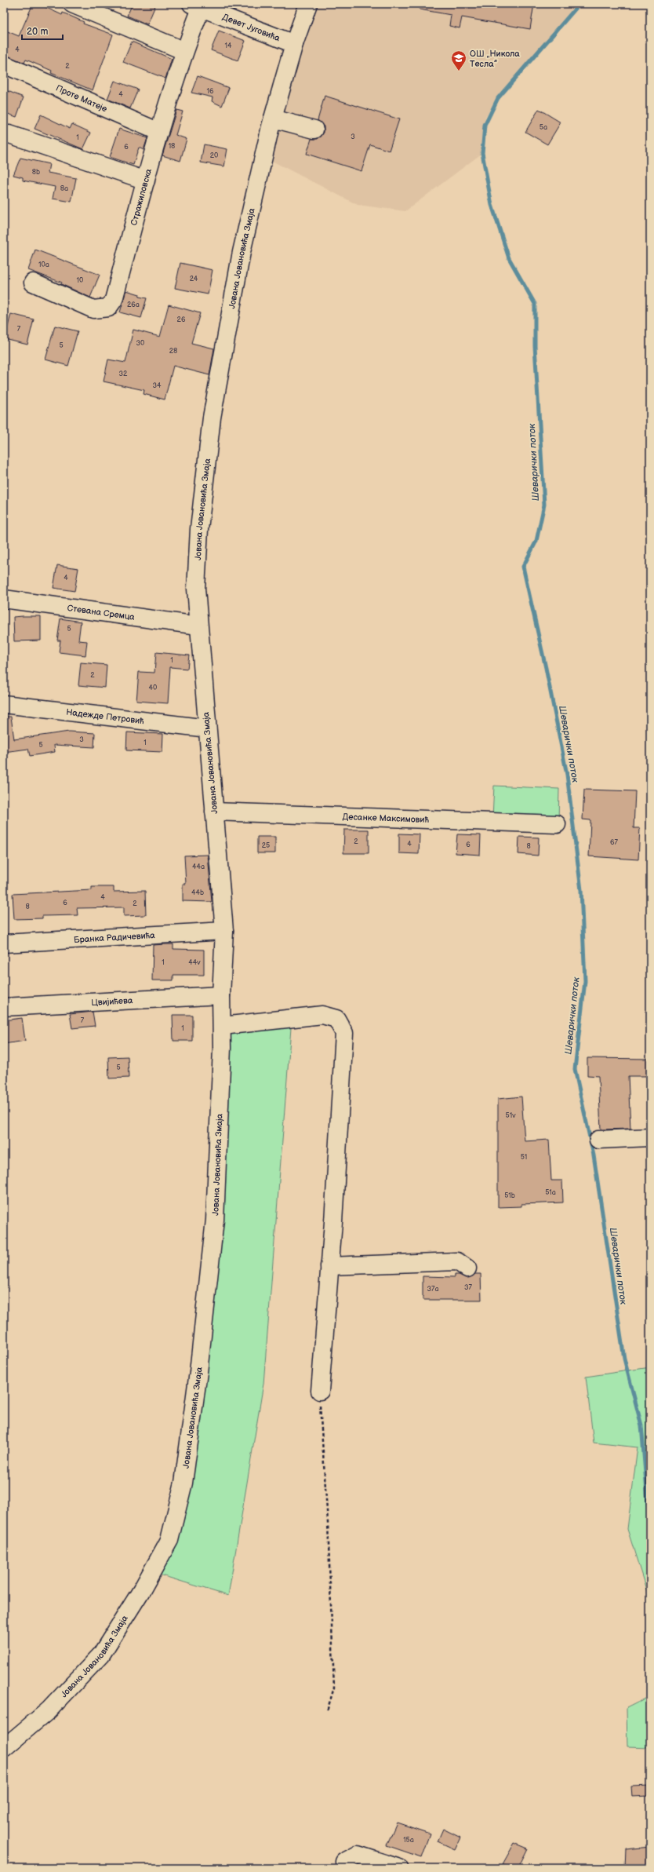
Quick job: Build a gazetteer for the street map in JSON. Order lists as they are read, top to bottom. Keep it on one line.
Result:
{"streets":{"street":["Девет Југовића","Проте Матеје","Стражиловска","Јована Јовановића Змаја","Стевана Сремца","Надежде Петровић","Десанке Максимовић","Бранка Радичевића","Цвијићева"]},"crossings":[["Девет Југовића","Стражиловска"],["Девет Југовића","Јована Јовановића Змаја"],["Проте Матеје","Стражиловска"],["Јована Јовановића Змаја","Стевана Сремца"],["Јована Јовановића Змаја","Надежде Петровић"],["Јована Јовановића Змаја","Десанке Максимовић"],["Јована Јовановића Змаја","Бранка Радичевића"],["Јована Јовановића Змаја","Цвијићева"]],"water":["Шеварички поток"],"places":{"school or university":["ОШ „Никола Тесла”"]},"house_numbers":["14","4","2","16","4","5a","3","1","18","6","20","8b","8a","10a","24","10","26a","26","7","30","5","28","32","34","4","5","1","2","40","3","1","5","2","67","4","6","25","8","44a","44b","4","6","2","8","1","44v","7","1","5","51v","51","51a","51b","37","37a","15a"],"scale_bar":"20 m"}
